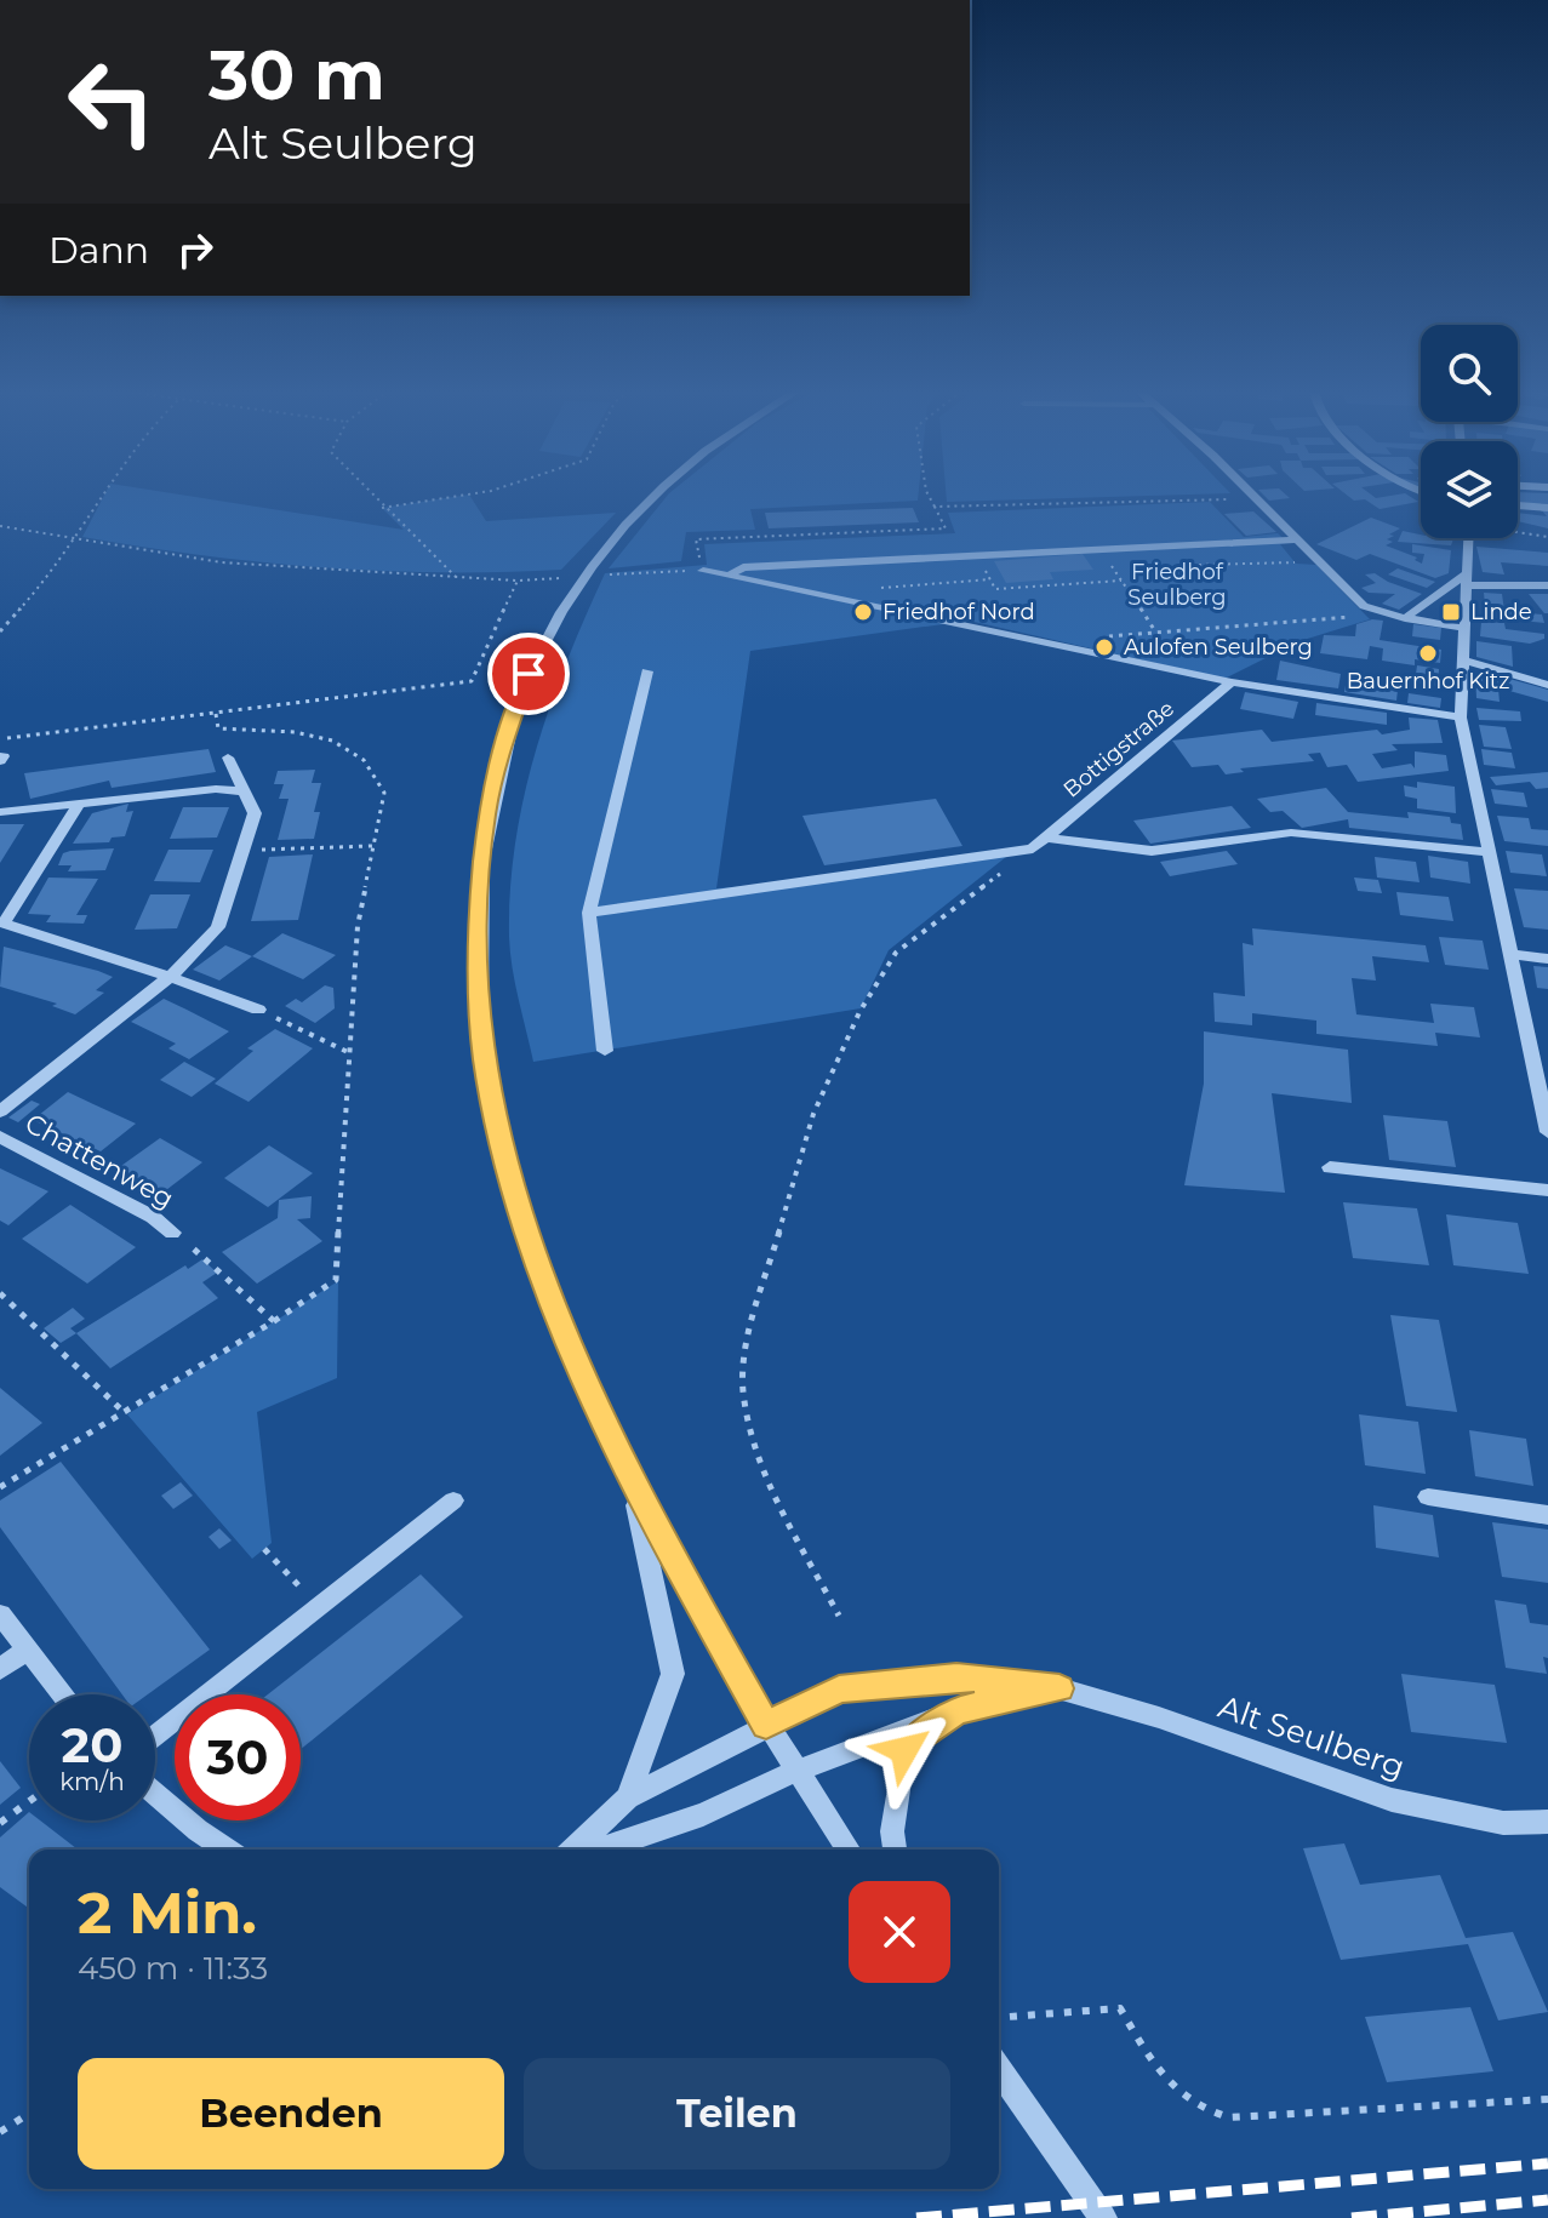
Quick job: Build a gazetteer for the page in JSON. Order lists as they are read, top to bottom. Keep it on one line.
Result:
{"streets":{"street":["Bottigstraße","Chattenweg","Alt Seulberg"]},"parks":["Friedhof Seulberg"],"places":{"other":["Friedhof Nord","Aulofen Seulberg","Bauernhof Kitz"],"transit":["Linde"]},"page":{"turn":["30 m","Alt Seulberg"],"then":"Dann","speed":"20 km/h","limit":"30","heading":["2 Min.","450 m · 11:33"],"buttons":["Beenden","Teilen"]}}
